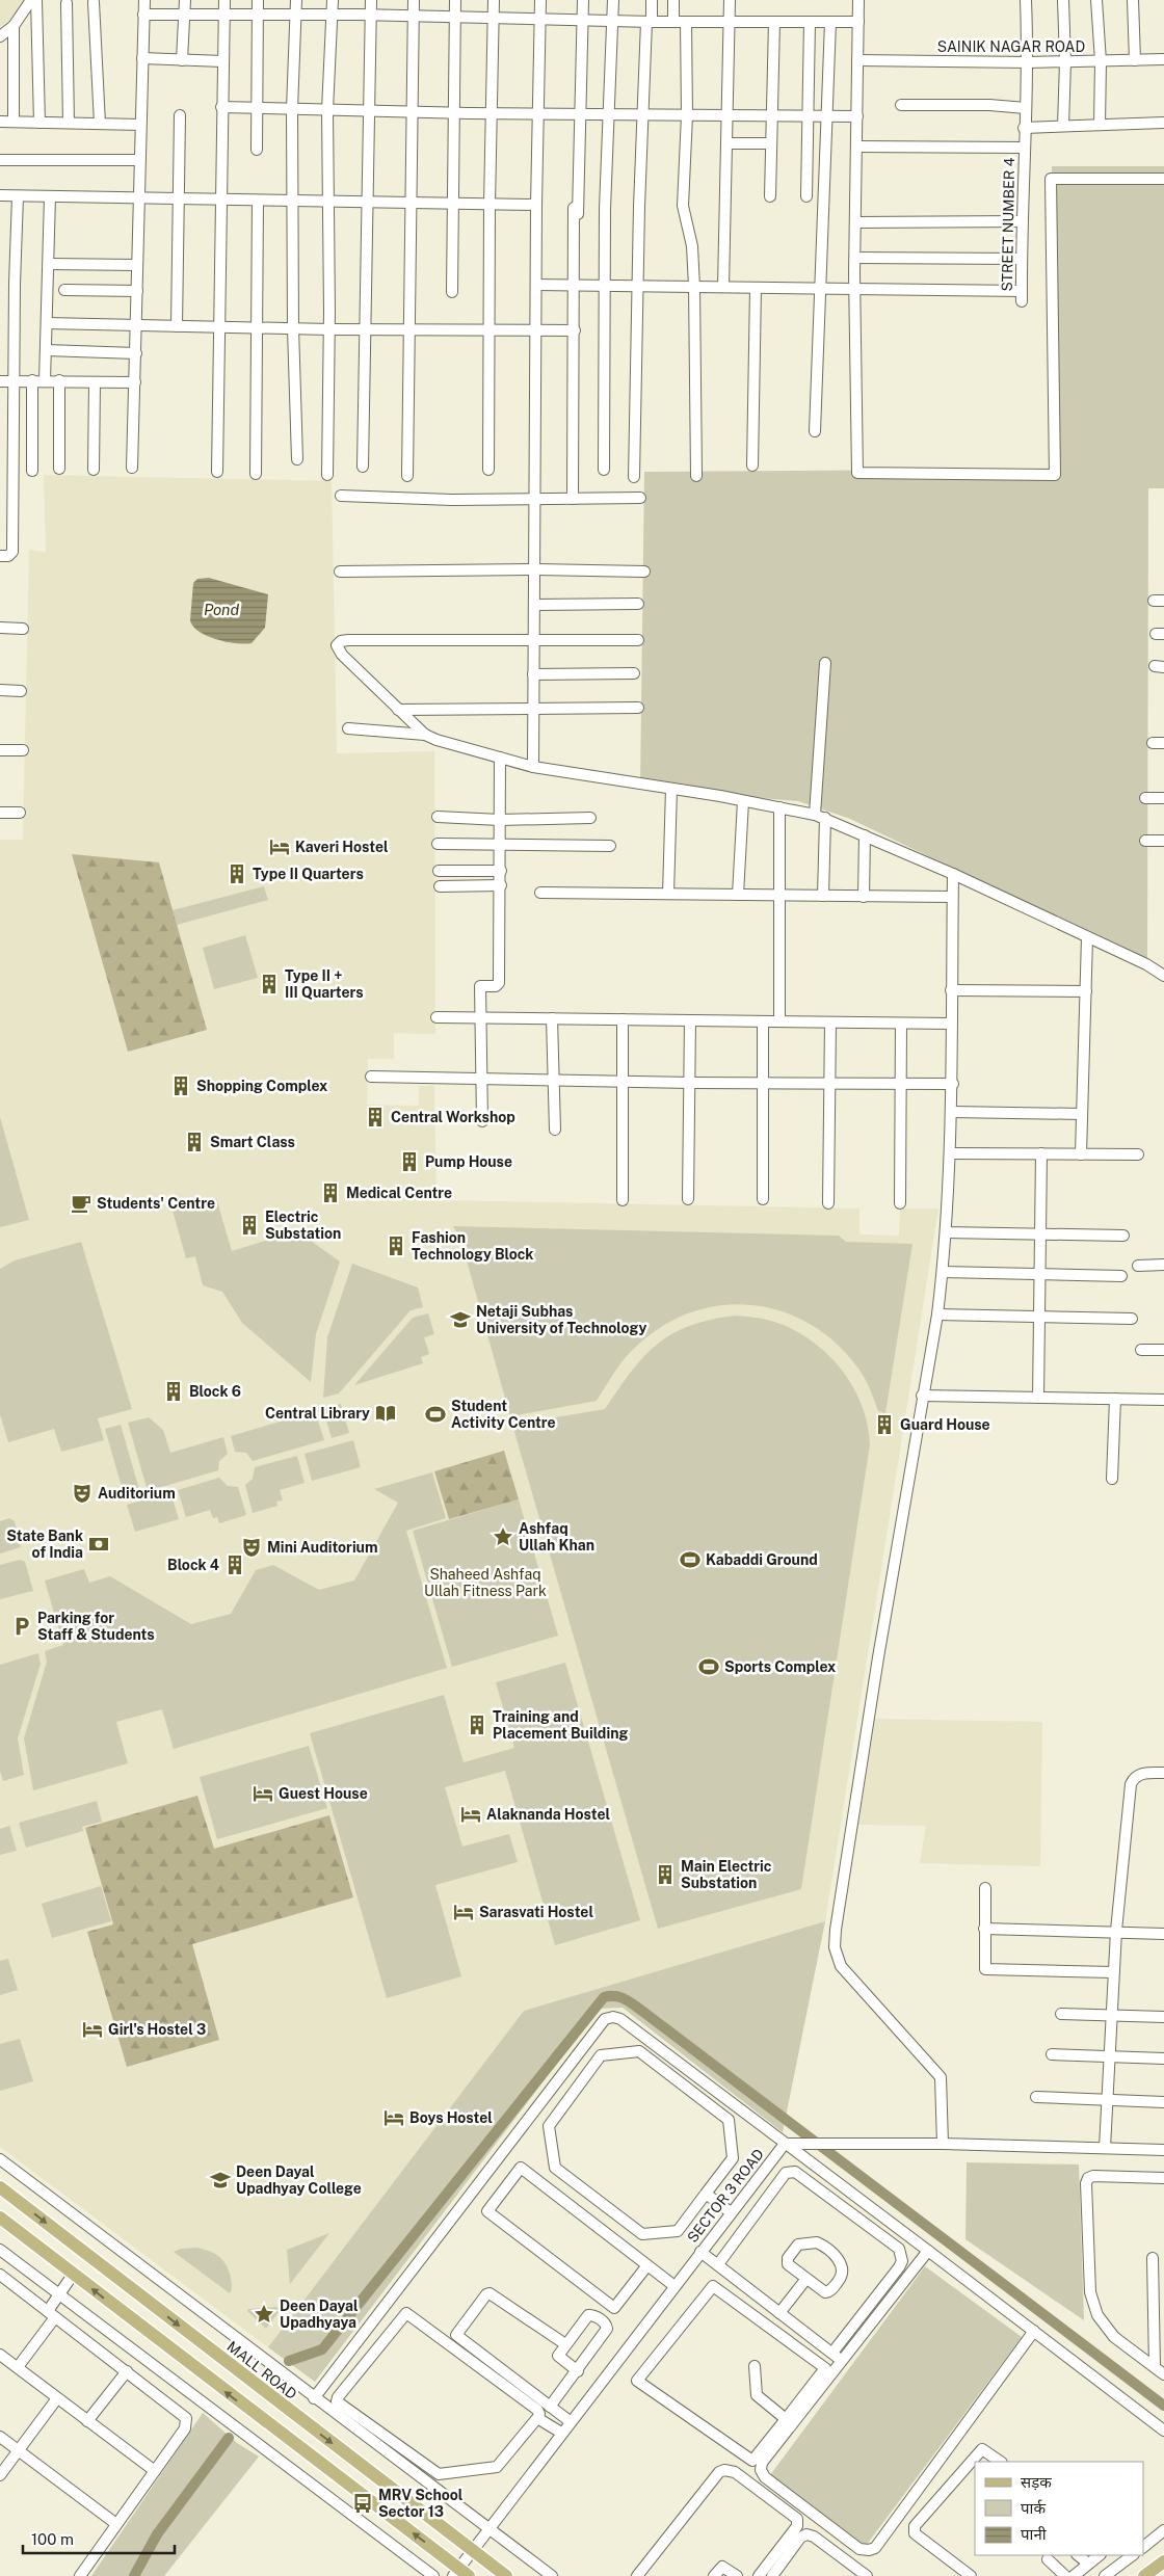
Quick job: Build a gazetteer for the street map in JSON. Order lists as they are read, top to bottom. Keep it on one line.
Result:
{"streets":{"main road":["MALL ROAD"],"street":["SAINIK NAGAR ROAD","STREET NUMBER 4","SECTOR 3 ROAD"]},"crossings":[["SAINIK NAGAR ROAD","STREET NUMBER 4"],["SECTOR 3 ROAD","MALL ROAD"]],"water":["Pond"],"parks":["Shaheed Ashfaq Ullah Fitness Park"],"places":{"hotel":["Kaveri Hostel","Guest House","Alaknanda Hostel","Sarasvati Hostel","Girl's Hostel 3","Boys Hostel"],"building":["Type II Quarters","Type II + III Quarters","Shopping Complex","Central Workshop","Smart Class","Pump House","Medical Centre","Electric Substation","Fashion Technology Block","Block 6","Guard House","Block 4","Training and Placement Building","Main Electric Substation"],"cafe":["Students' Centre"],"school or university":["Netaji Subhas University of Technology","Deen Dayal Upadhyay College"],"library":["Central Library"],"sports":["Student Activity Centre","Kabaddi Ground","Sports Complex"],"theatre":["Auditorium","Mini Auditorium"],"place":["Ashfaq Ullah Khan","Deen Dayal Upadhyaya"],"bank":["State Bank of India"],"parking":["Parking for Staff & Students"],"bus stop":["MRV School Sector 13"]},"legend":["सड़क","पार्क","पानी"],"scale_bar":"100 m"}
